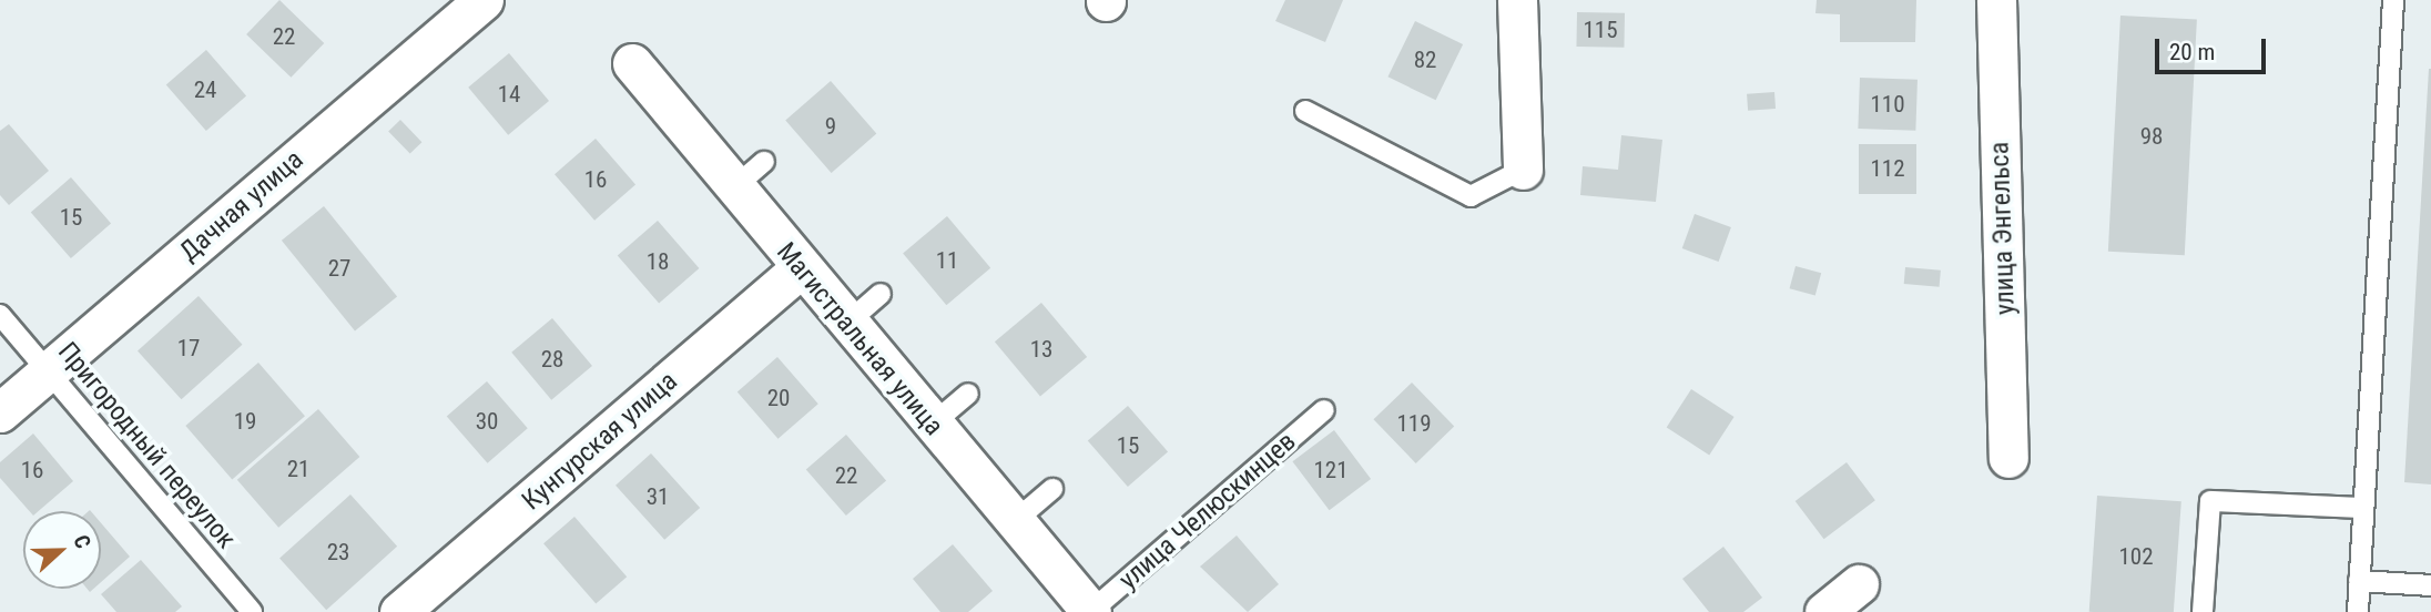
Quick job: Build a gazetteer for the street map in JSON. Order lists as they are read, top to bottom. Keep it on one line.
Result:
{"streets":{"street":["Дачная улица","улица Энгельса","Магистральная улица","Кунгурская улица"],"lane":["Пригородный переулок","улица Челюскинцев"]},"crossings":[["Дачная улица","Пригородный переулок"],["Магистральная улица","Кунгурская улица"],["Магистральная улица","улица Челюскинцев"]],"house_numbers":["115","22","82","24","14","110","9","98","112","16","15","11","18","27","17","13","28","20","19","30","119","15","21","16","121","22","31","23","102"],"scale_bar":"20 m","north":"right"}
